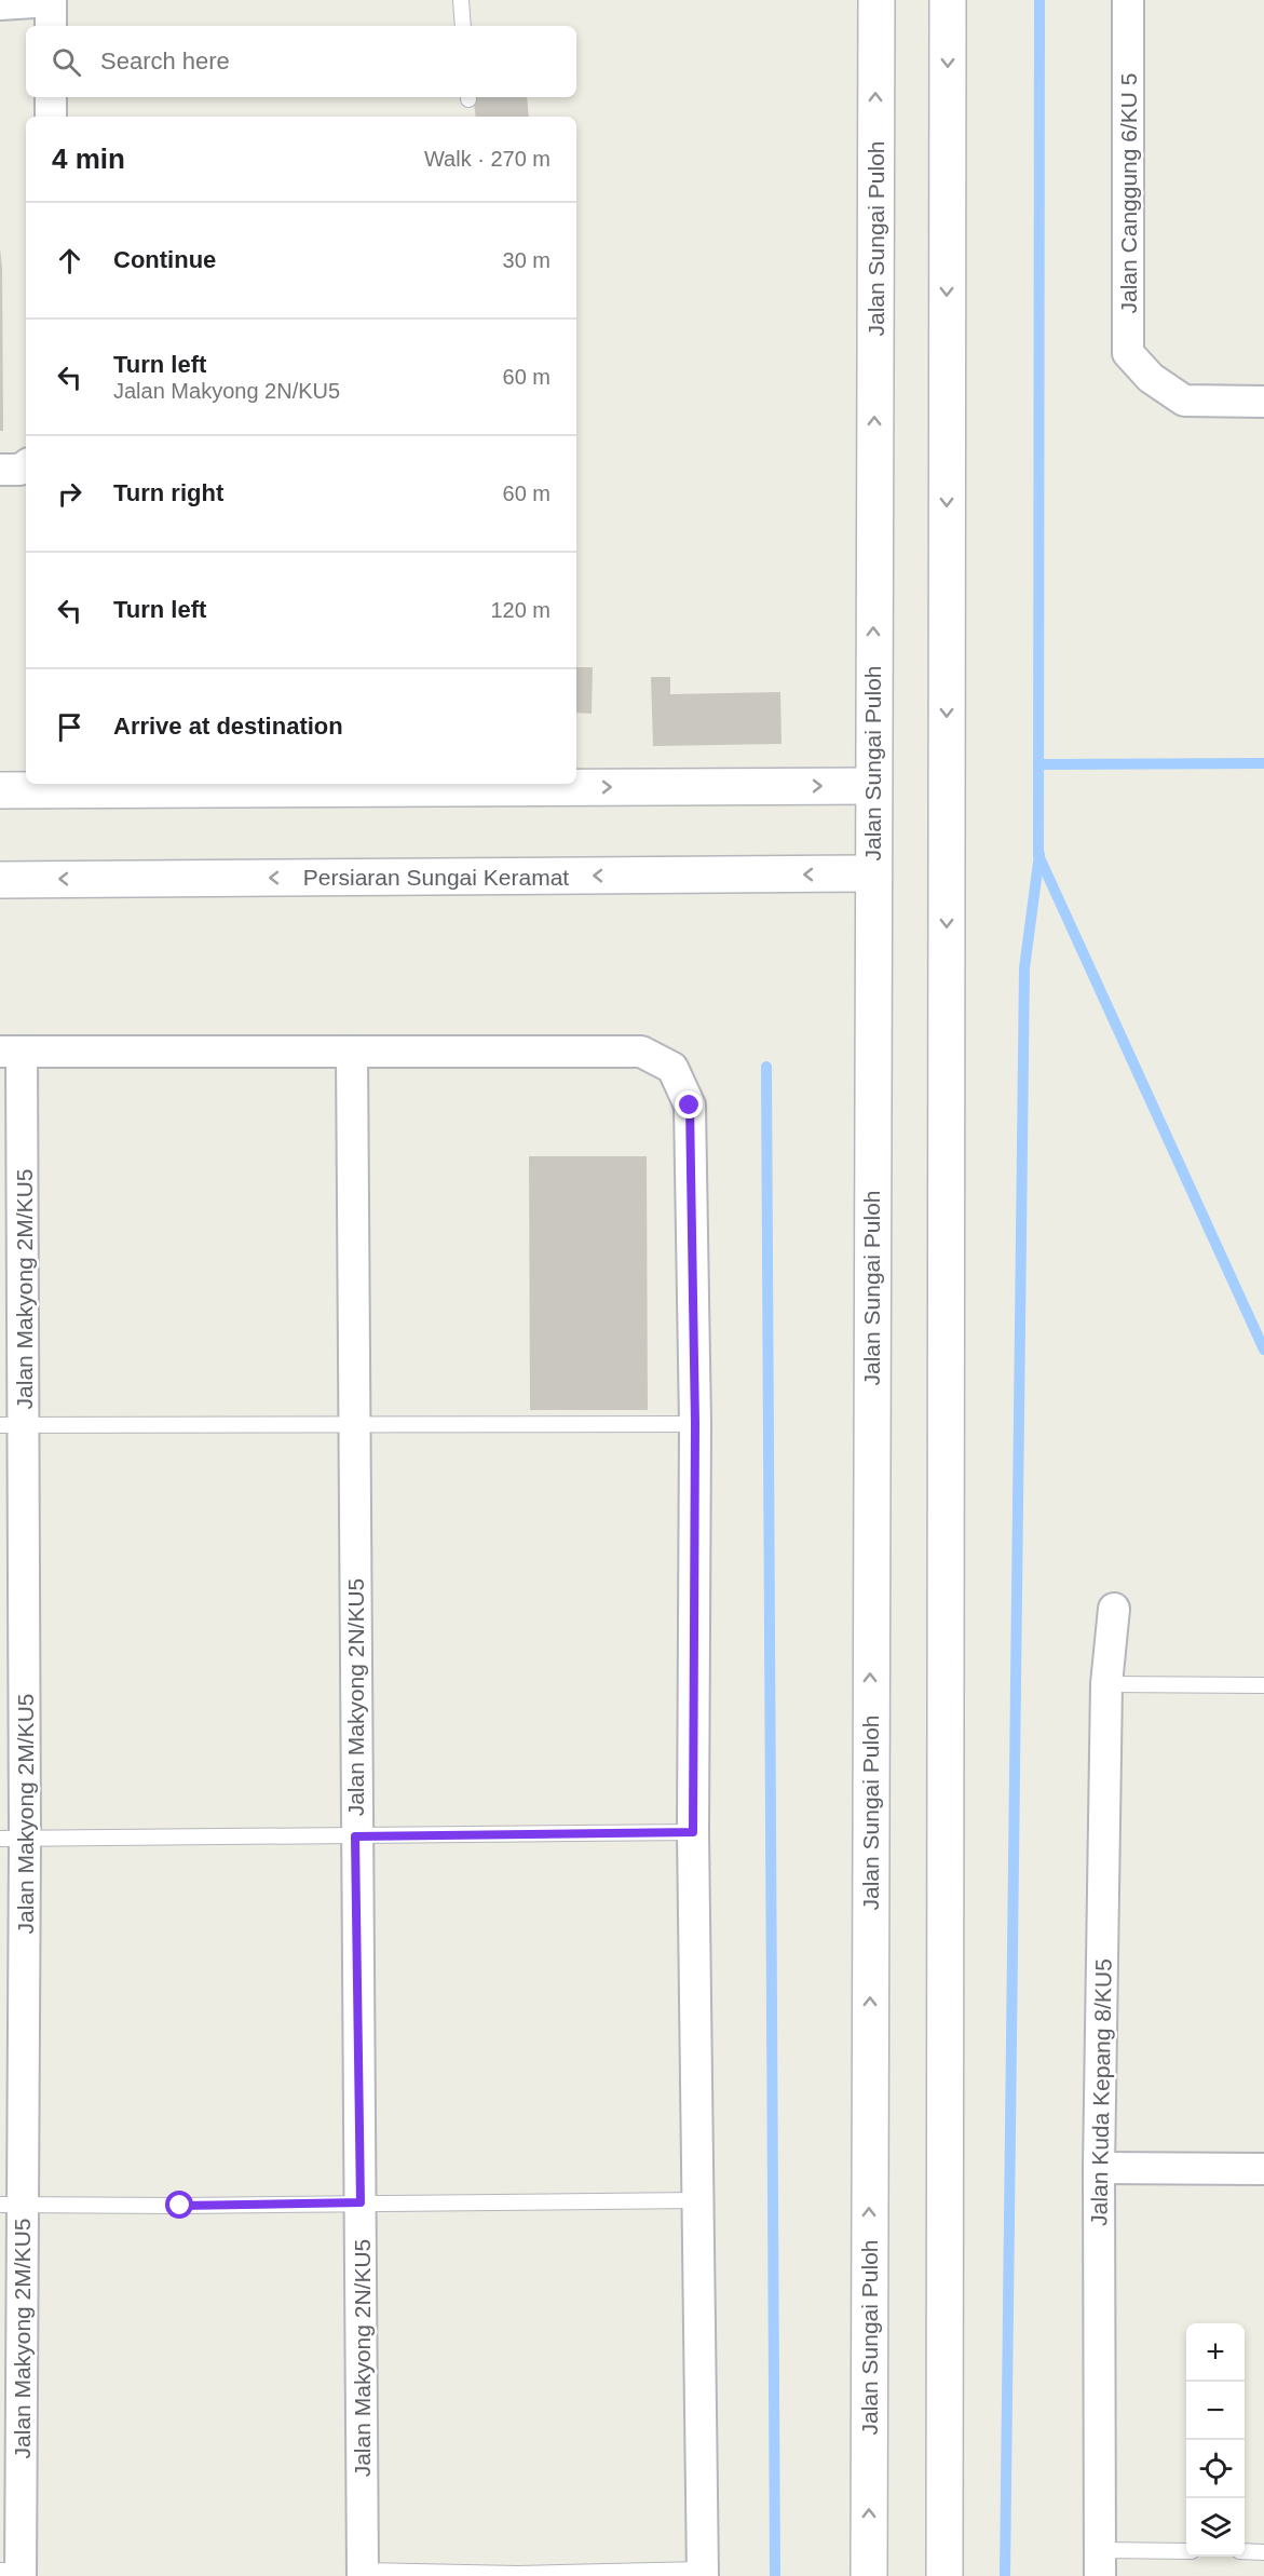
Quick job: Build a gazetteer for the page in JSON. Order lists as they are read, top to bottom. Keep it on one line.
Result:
{"streets":{"street":["Jalan Canggung 6/KU 5","Jalan Sungai Puloh","Persiaran Sungai Keramat","Jalan Makyong 2M/KU5","Jalan Makyong 2N/KU5","Jalan Kuda Kepang 8/KU5"]},"crossings":[["Jalan Sungai Puloh","Persiaran Sungai Keramat"]],"page":{"search":"Search here","heading":["4 min","Walk · 270 m"],"list":[["Continue","30 m"],["Turn left","Jalan Makyong 2N/KU5","60 m"],["Turn right","60 m"],["Turn left","120 m"],"Arrive at destination"],"map_buttons":["+","−"]}}
